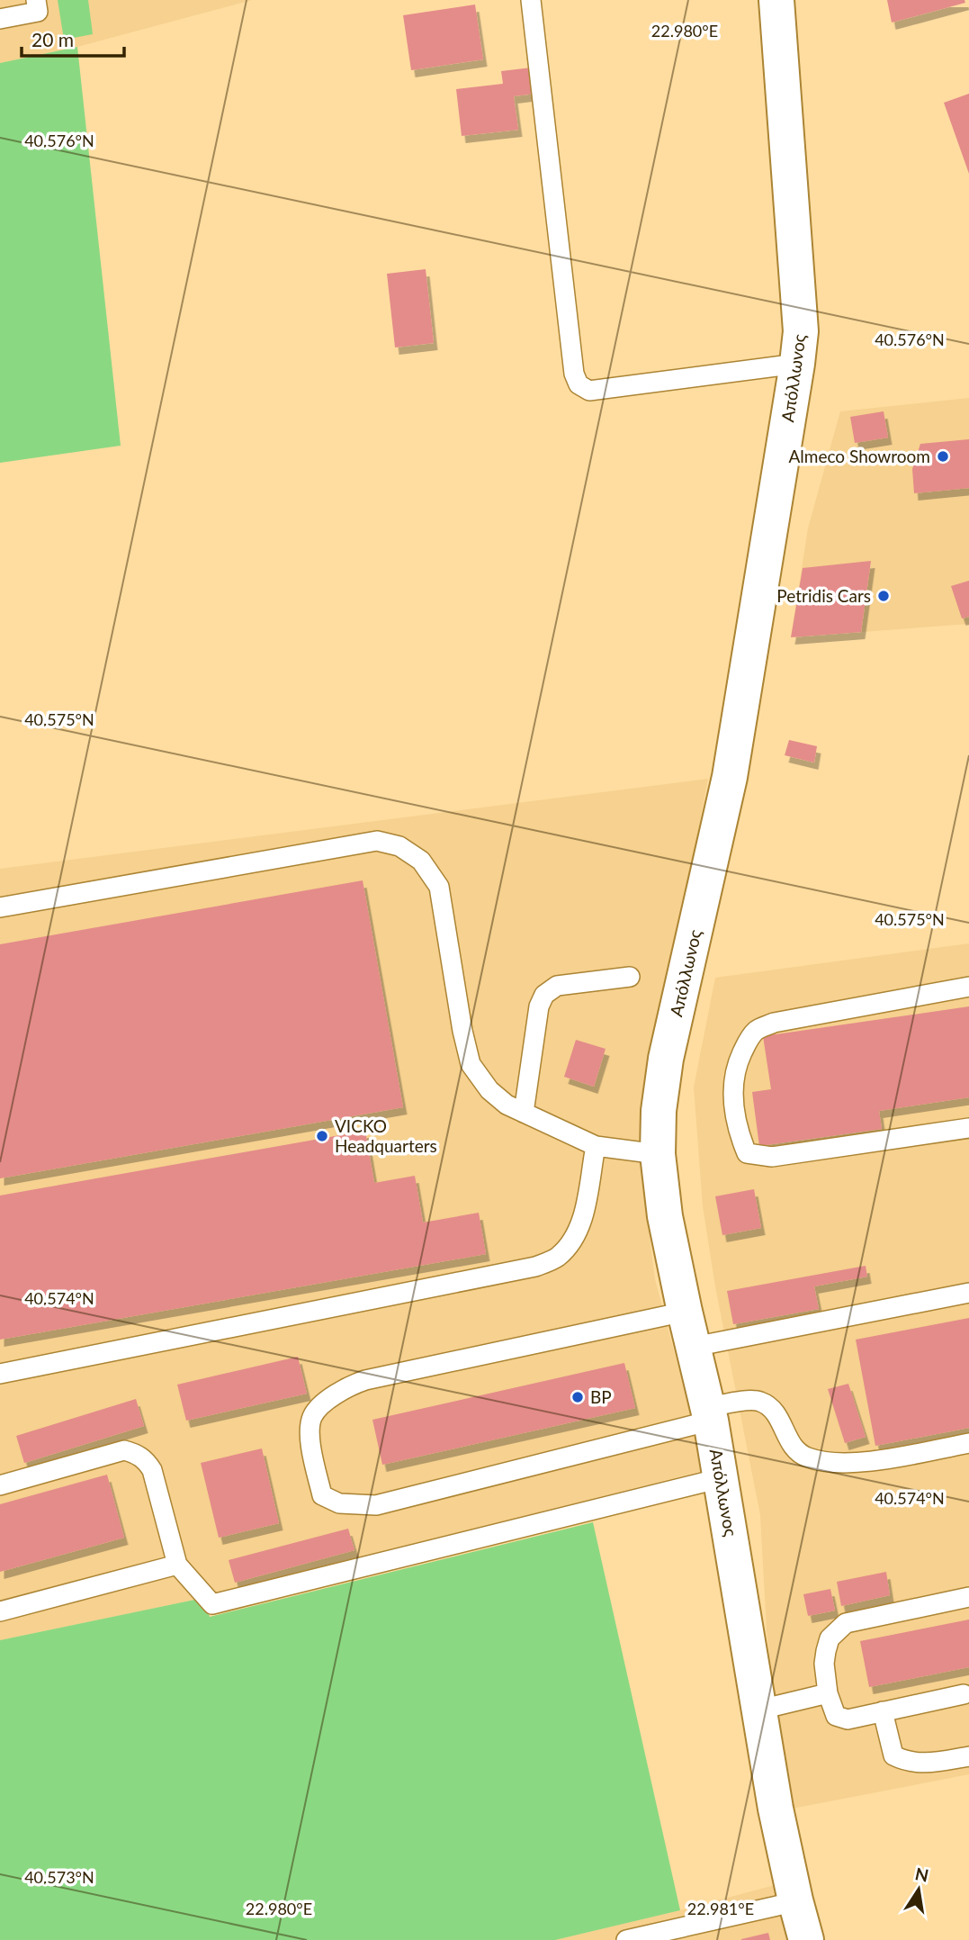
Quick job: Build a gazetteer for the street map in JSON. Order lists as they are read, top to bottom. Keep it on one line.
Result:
{"streets":{"street":["Απόλλωνος"]},"places":["Almeco Showroom","Petridis Cars","VICKO Headquarters","BP"],"scale_bar":"20 m","north":"top","coordinates":["22.980°E","40.576°N","40.575°N","40.574°N","40.573°N","22.981°E"]}
